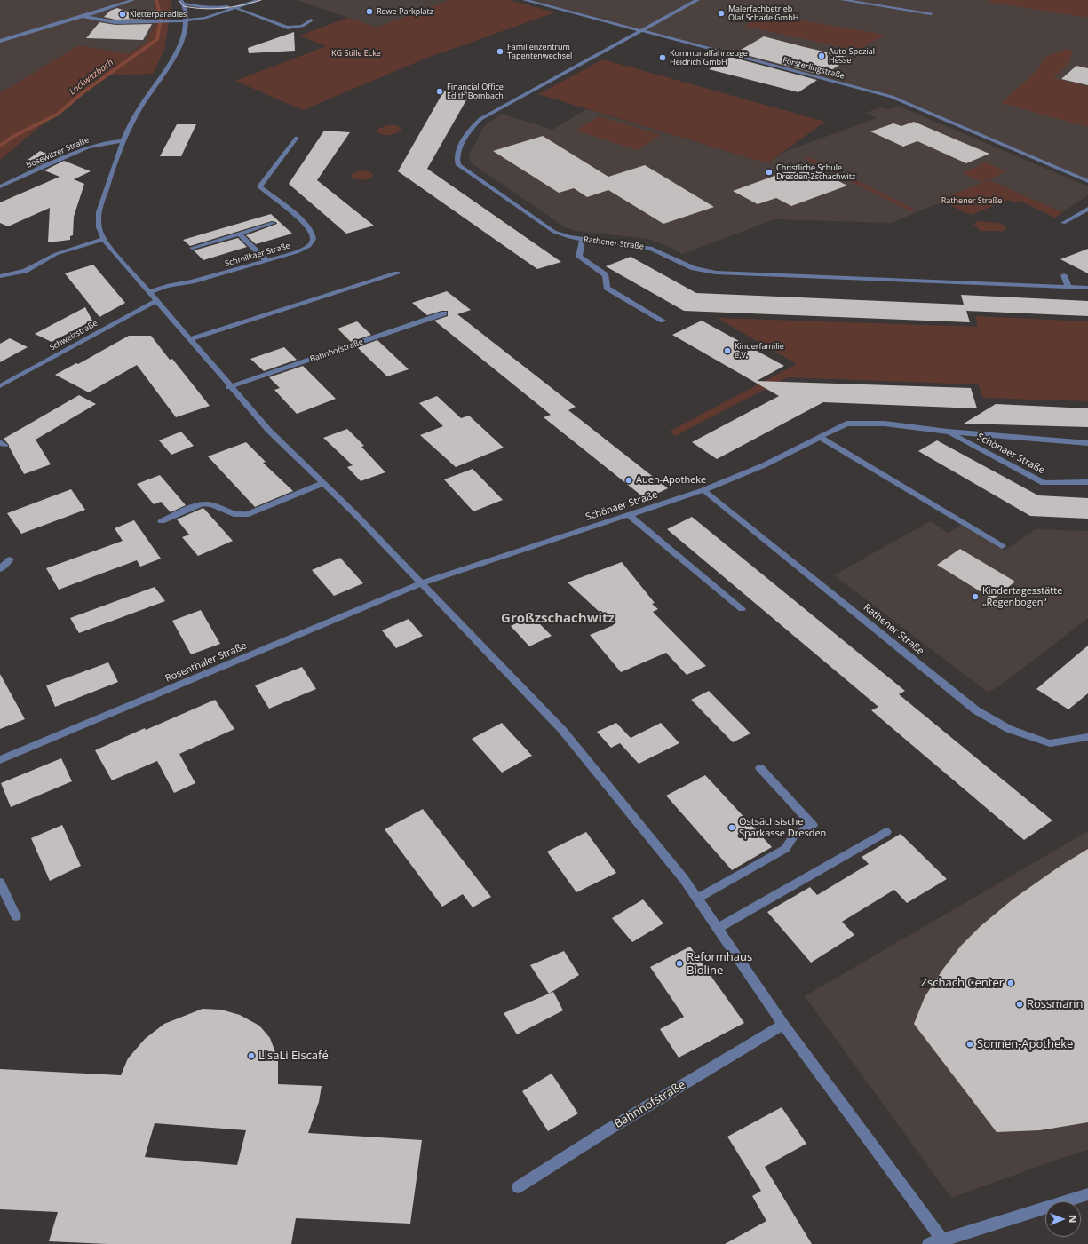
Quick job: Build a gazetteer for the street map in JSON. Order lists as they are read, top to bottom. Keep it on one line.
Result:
{"streets":{"street":["Försterlingstraße","Bosewitzer Straße","Rathener Straße","Schmilkaer Straße","Schweizstraße","Bahnhofstraße","Schönaer Straße","Rosenthaler Straße"]},"crossings":[["Försterlingstraße","Rathener Straße"],["Rathener Straße","Schönaer Straße"],["Schönaer Straße","Rosenthaler Straße"]],"districts":["Großzschachwitz"],"water":["Lockwitzbach"],"parks":["KG Stille Ecke","Rathener Straße"],"places":["Rewe Parkplatz","Malerfachbetrieb Olaf Schade GmbH","Kletterparadies","Familienzentrum Tapentenwechsel","Auto-Spezial Hesse","Kommunalfahrzeuge Heidrich GmbH","Financial Office Edith Bombach","Christliche Schule Dresden-Zschachwitz","Kinderfamilie e.V.","Auen-Apotheke","Kindertagesstätte „Regenbogen“","Ostsächsische Sparkasse Dresden","Reformhaus Bioline","Zschach Center","Rossmann","Sonnen-Apotheke","LisaLi Eiscafé"],"north":"right"}
